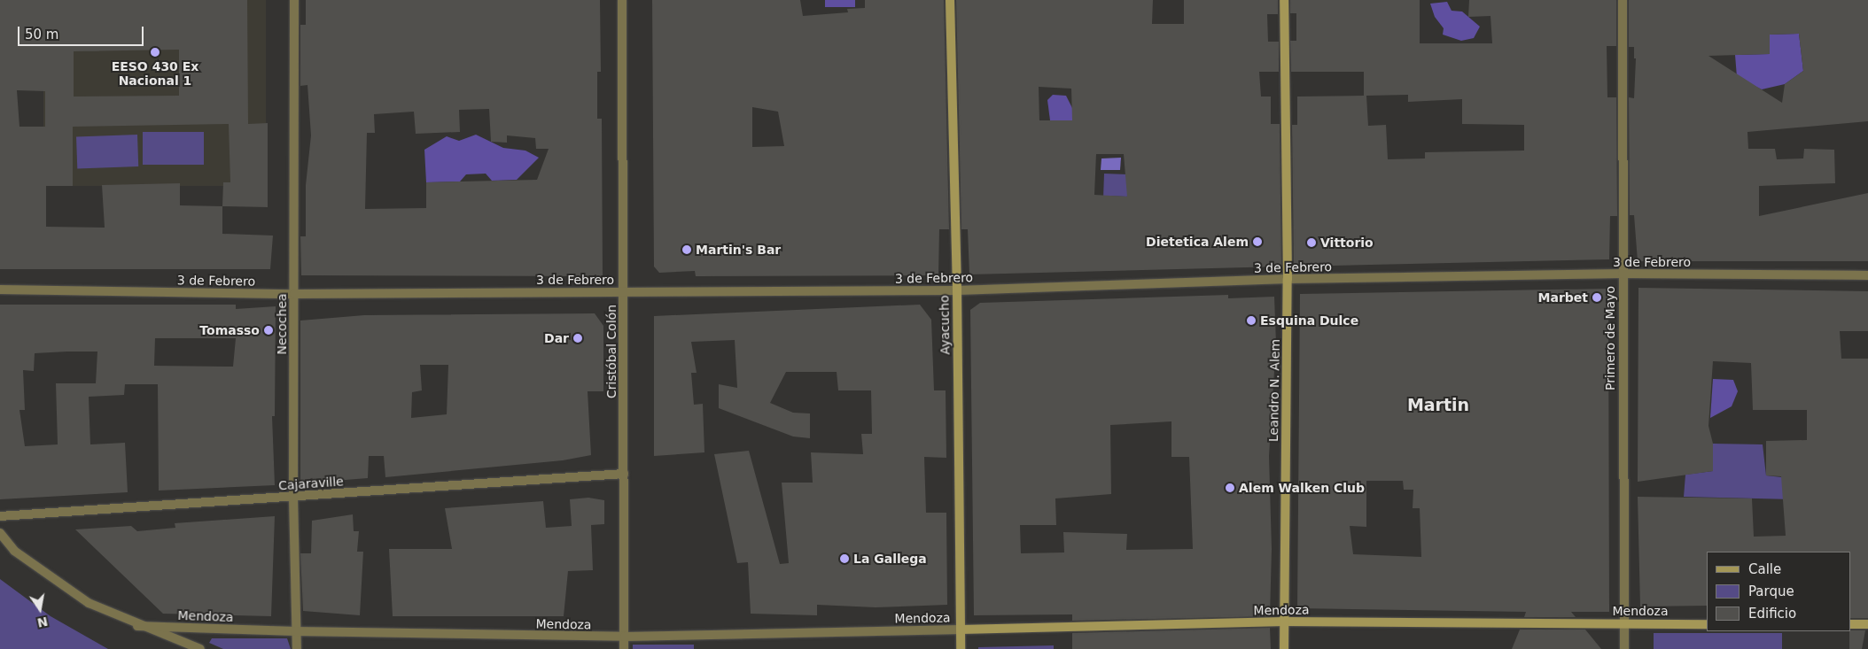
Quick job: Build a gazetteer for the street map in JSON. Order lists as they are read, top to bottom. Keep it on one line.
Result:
{"streets":{"main road":["Ayacucho","Leandro N. Alem","Mendoza"],"street":["3 de Febrero","Necochea","Primero de Mayo","Cristóbal Colón","Cajaraville"]},"crossings":[["3 de Febrero","Necochea"],["3 de Febrero","Ayacucho"],["3 de Febrero","Primero de Mayo"],["3 de Febrero","Cristóbal Colón"],["3 de Febrero","Leandro N. Alem"],["Necochea","Cajaraville"],["Necochea","Mendoza"],["Ayacucho","Mendoza"],["Primero de Mayo","Mendoza"],["Cristóbal Colón","Cajaraville"],["Cristóbal Colón","Mendoza"],["Leandro N. Alem","Mendoza"]],"districts":["Martin"],"places":["EESO 430 Ex Nacional 1","Dietetica Alem","Vittorio","Martin's Bar","Marbet","Esquina Dulce","Tomasso","Dar","Alem Walken Club","La Gallega"],"legend":["Calle","Parque","Edificio"],"scale_bar":"50 m","north":"bottom"}
